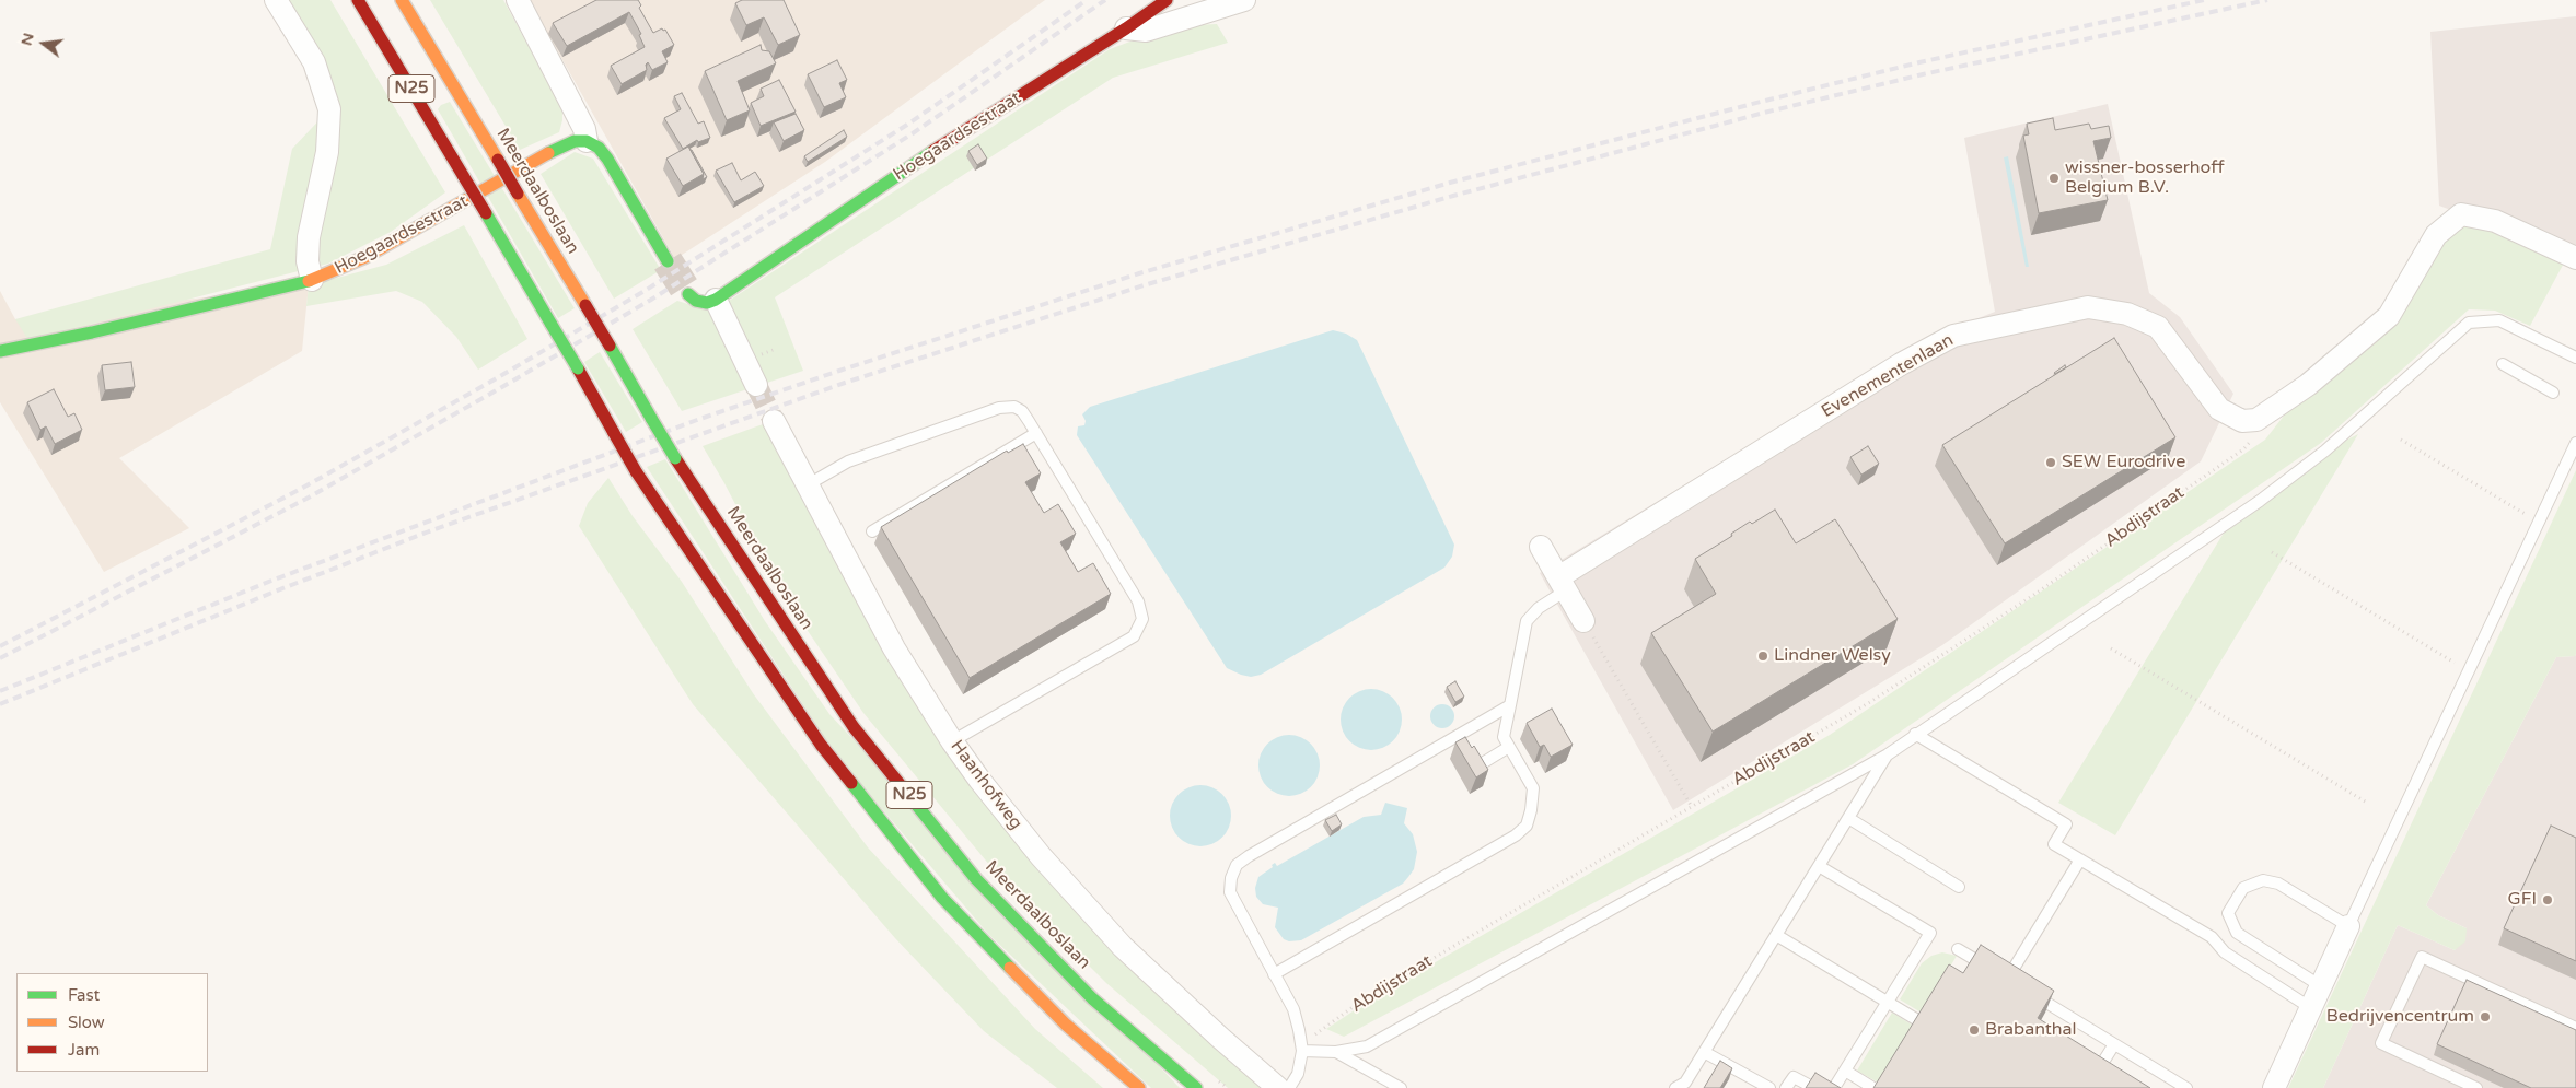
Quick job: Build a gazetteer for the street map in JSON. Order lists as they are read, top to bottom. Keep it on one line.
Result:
{"streets":{"main road":["N25","Hoegaardsestraat","Meerdaalboslaan"],"street":["Evenementenlaan","Haanhofweg"],"path":["Abdijstraat"]},"crossings":[["Evenementenlaan","Abdijstraat"]],"places":["wissner-bosserhoff Belgium B.V.","SEW Eurodrive","Lindner Welsy","GFI","Bedrijvencentrum","Brabanthal"],"legend":["Fast","Slow","Jam"],"north":"left"}
